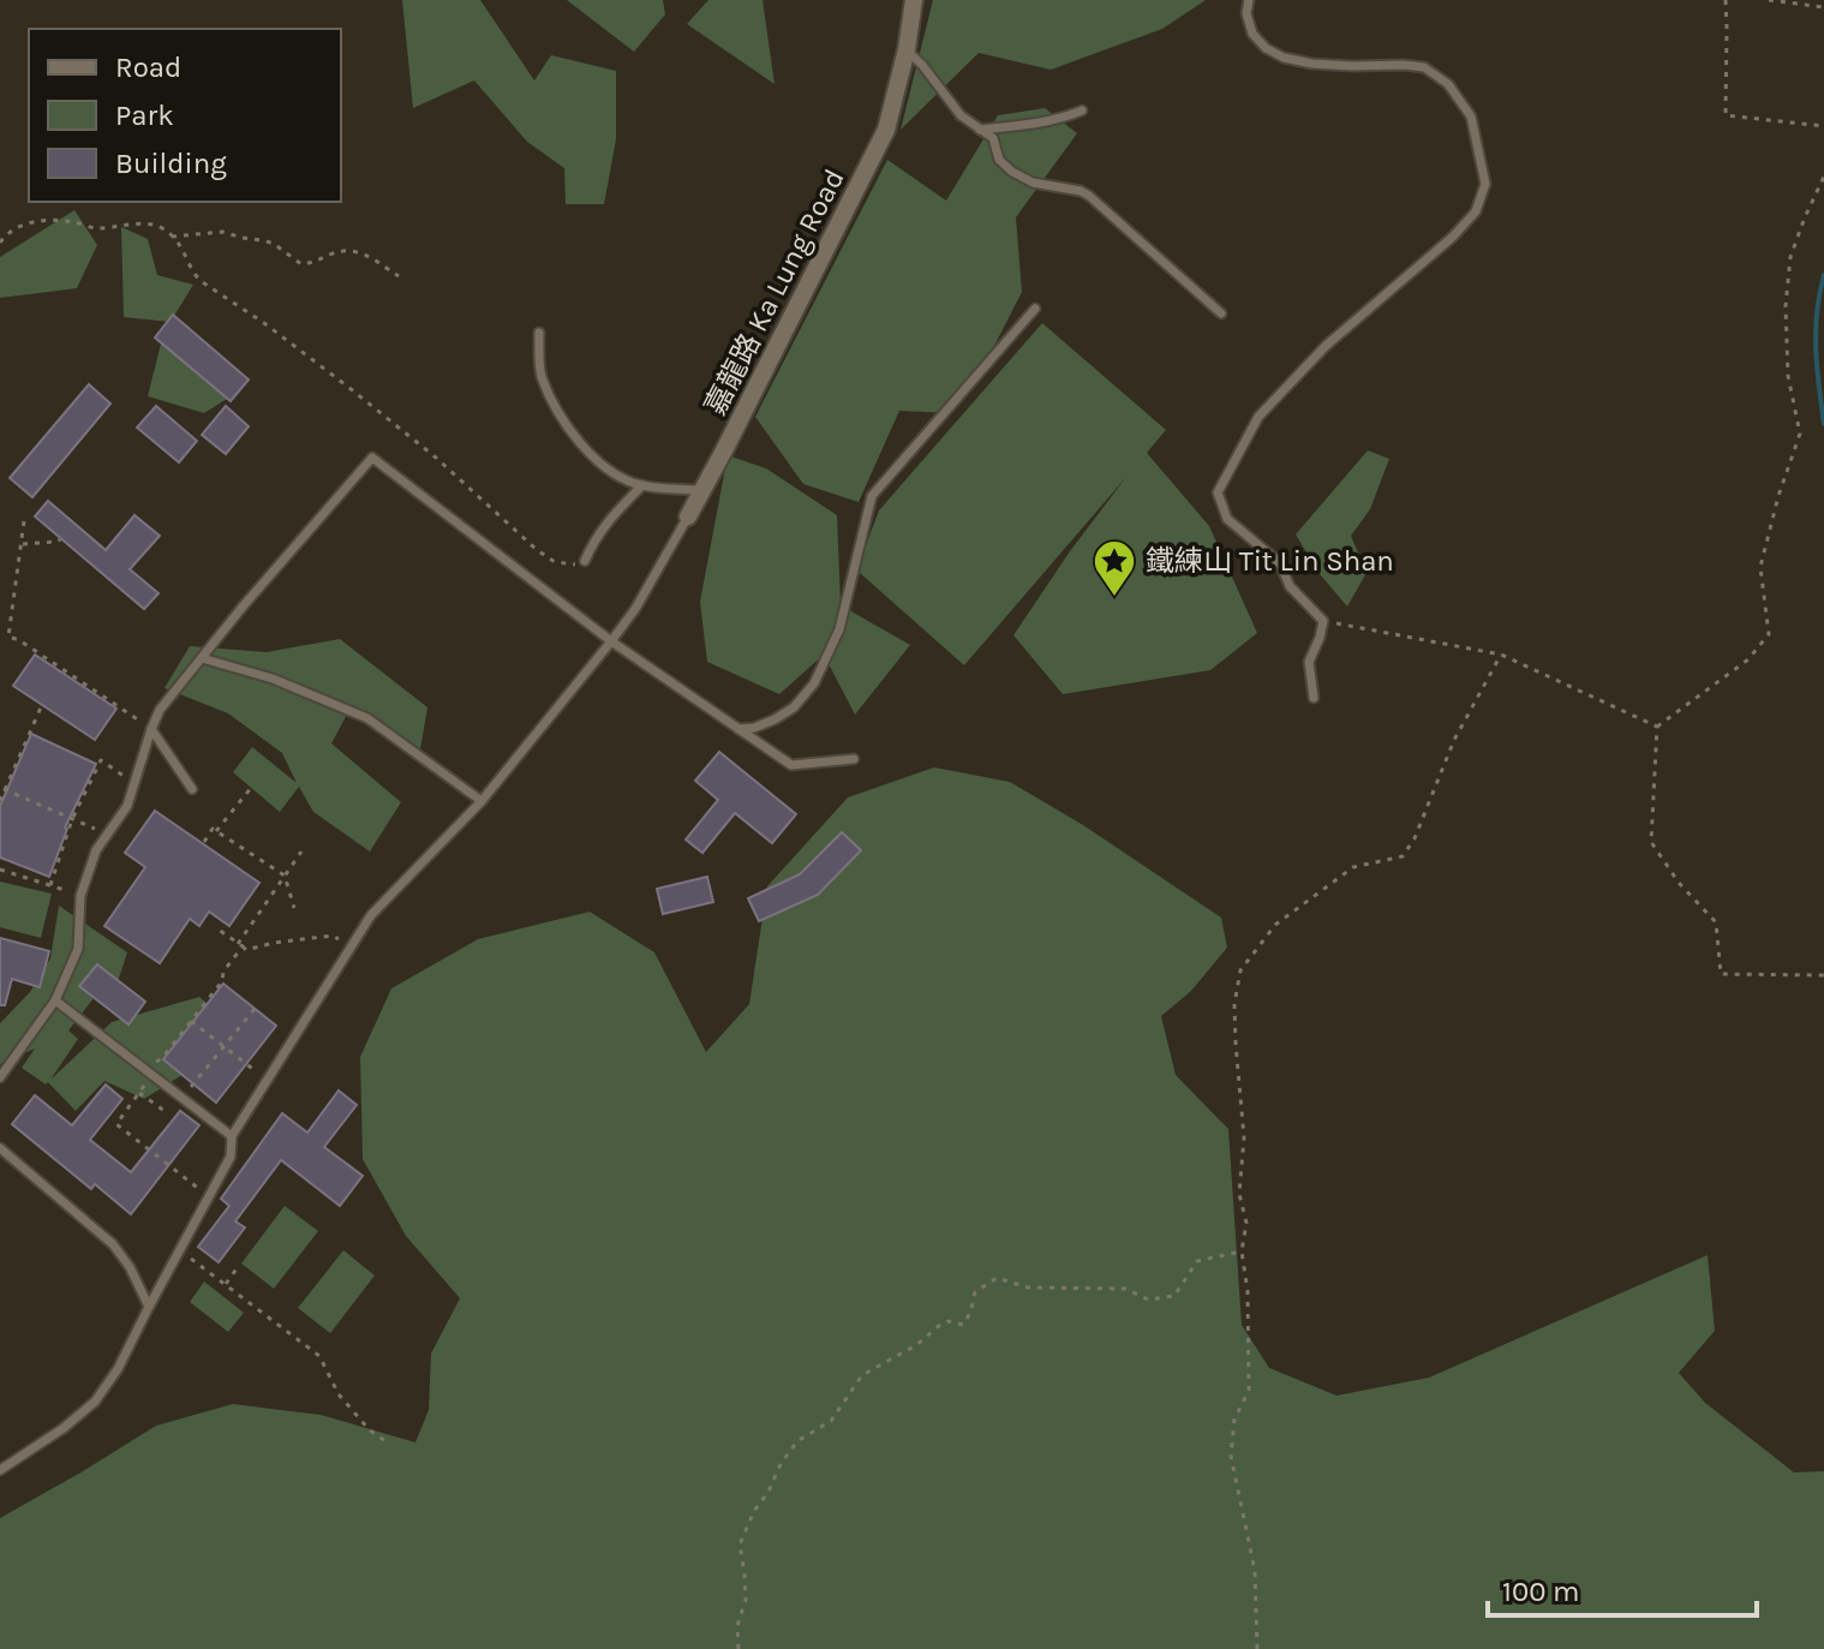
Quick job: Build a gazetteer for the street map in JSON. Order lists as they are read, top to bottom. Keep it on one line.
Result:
{"streets":{"street":["嘉龍路 Ka Lung Road"]},"places":{"place":["鐵練山 Tit Lin Shan"]},"legend":["Road","Park","Building"],"scale_bar":"100 m"}
